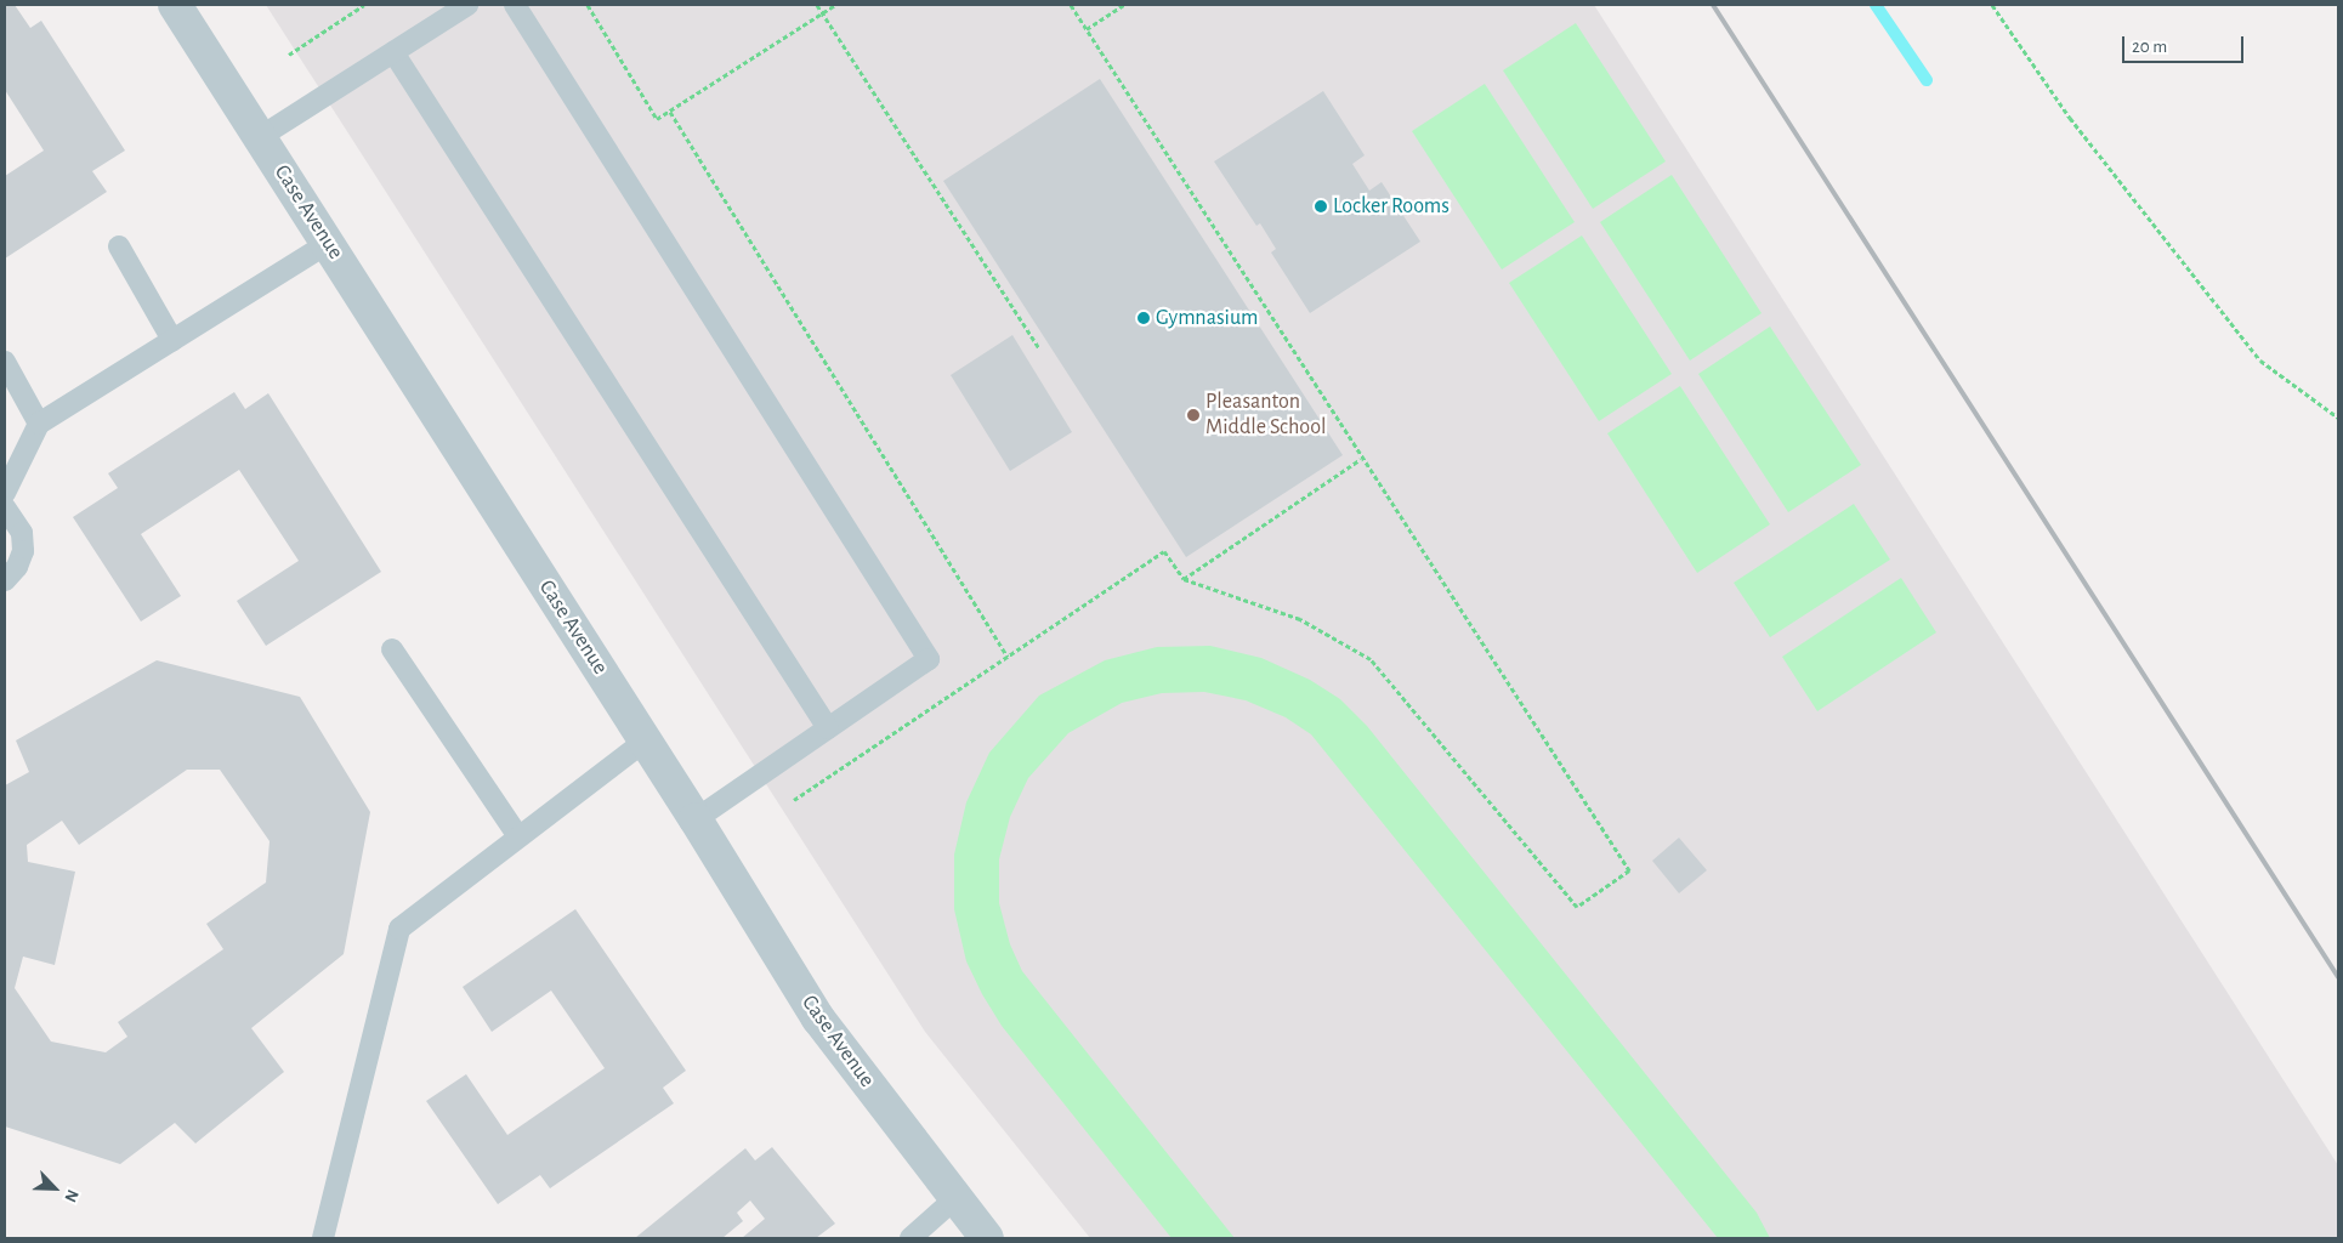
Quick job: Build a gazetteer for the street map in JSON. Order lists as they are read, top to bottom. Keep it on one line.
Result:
{"streets":{"street":["Case Avenue"]},"places":["Locker Rooms","Gymnasium","Pleasanton Middle School"],"scale_bar":"20 m","north":"bottom right"}
